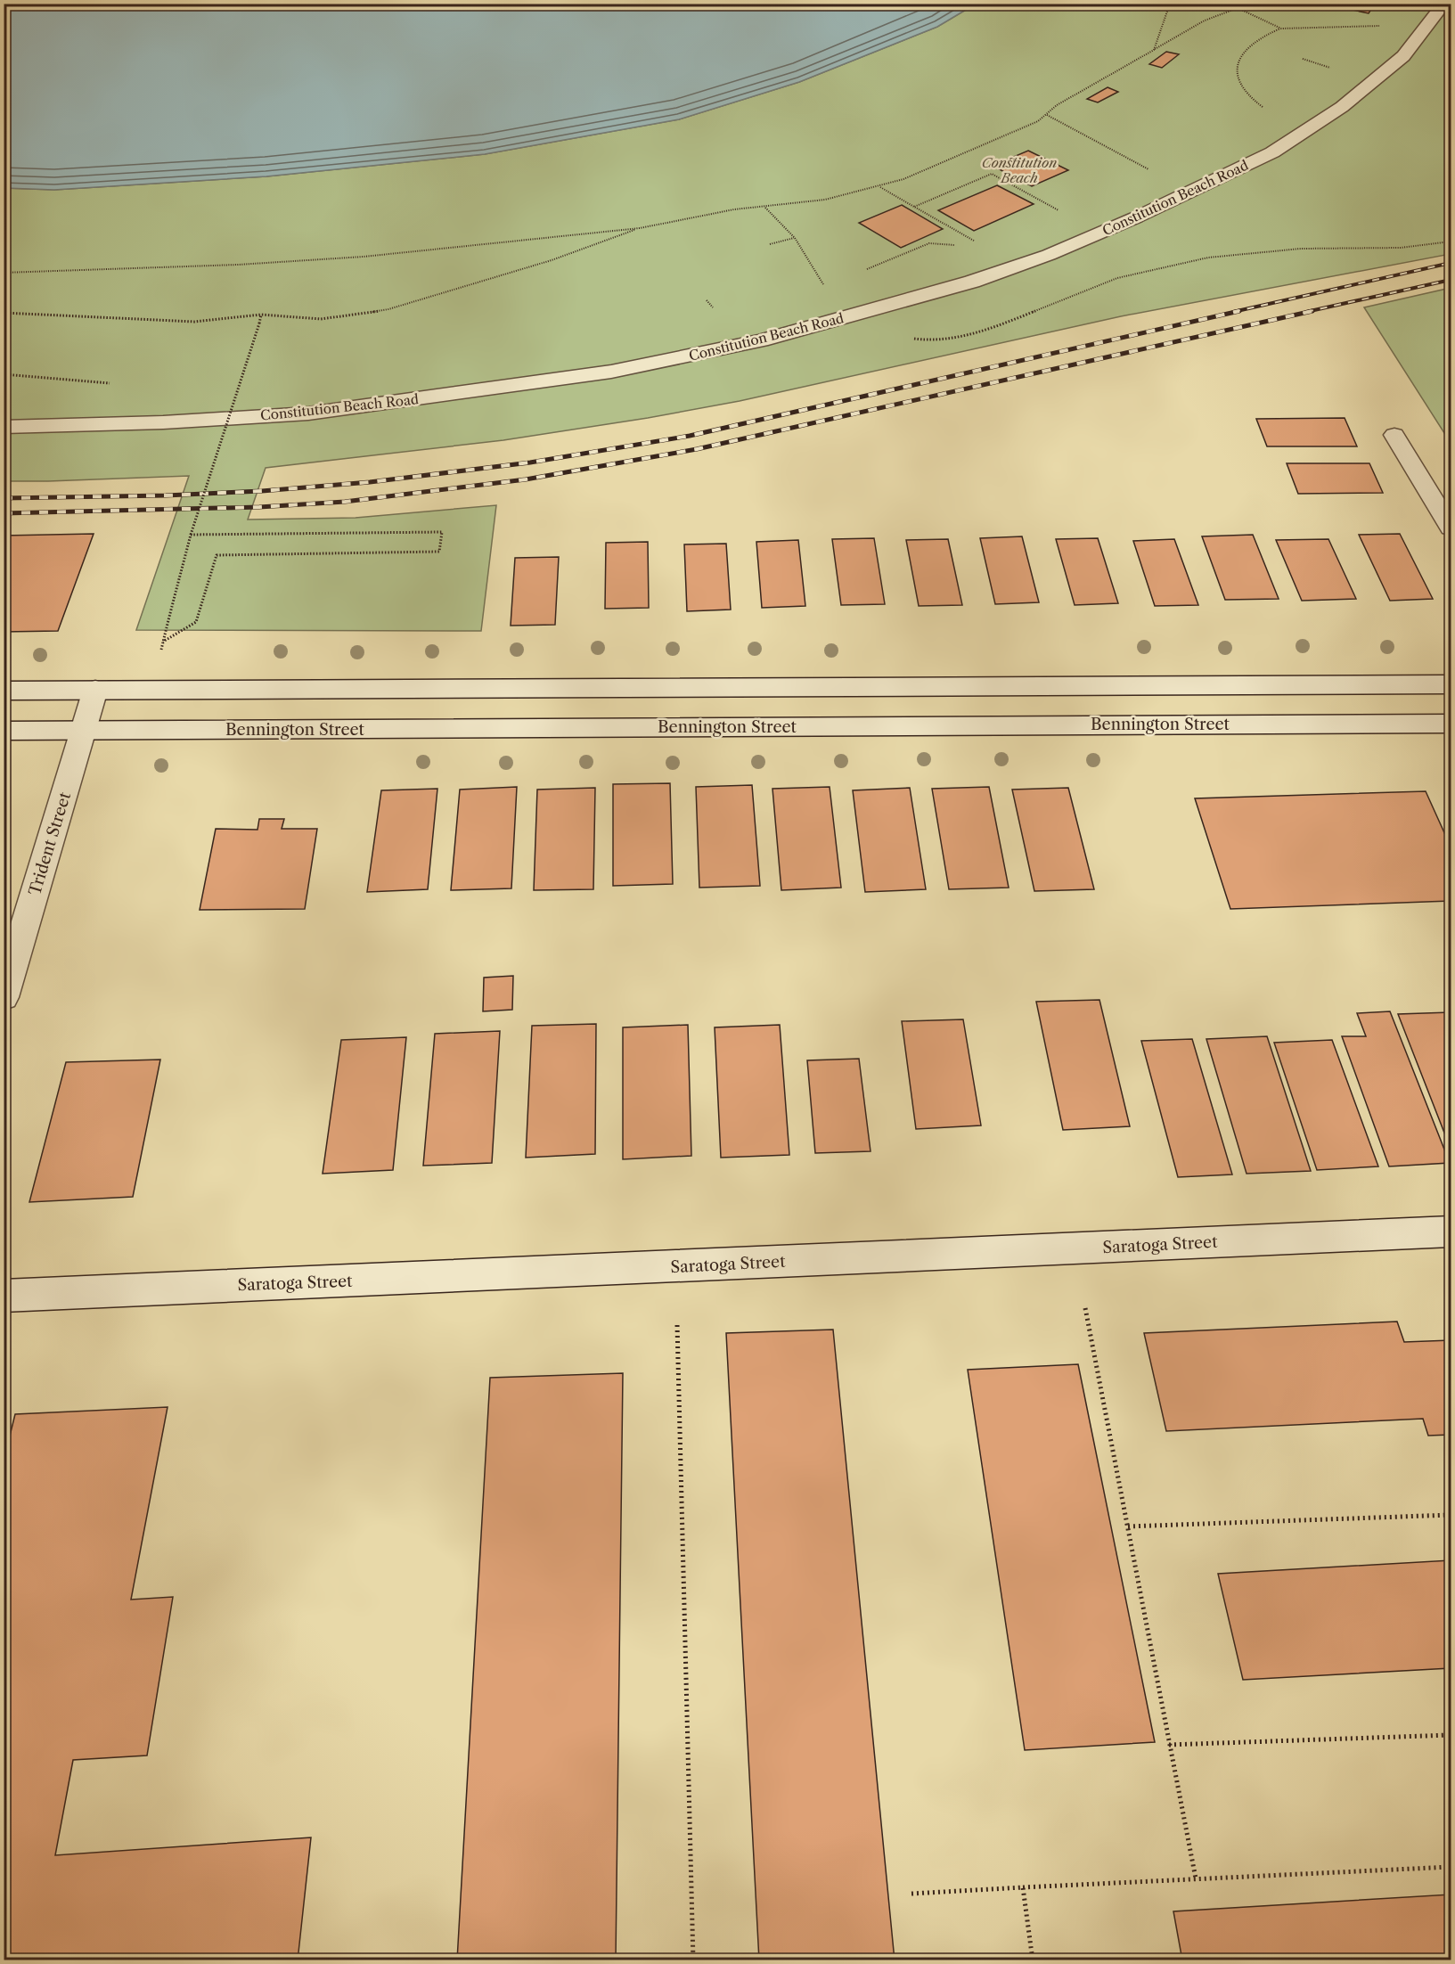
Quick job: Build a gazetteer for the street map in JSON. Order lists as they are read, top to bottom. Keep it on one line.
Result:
{"streets":{"main road":["Constitution Beach Road","Bennington Street","Trident Street","Saratoga Street"]},"crossings":[["Bennington Street","Trident Street"]],"parks":["Constitution Beach"]}
